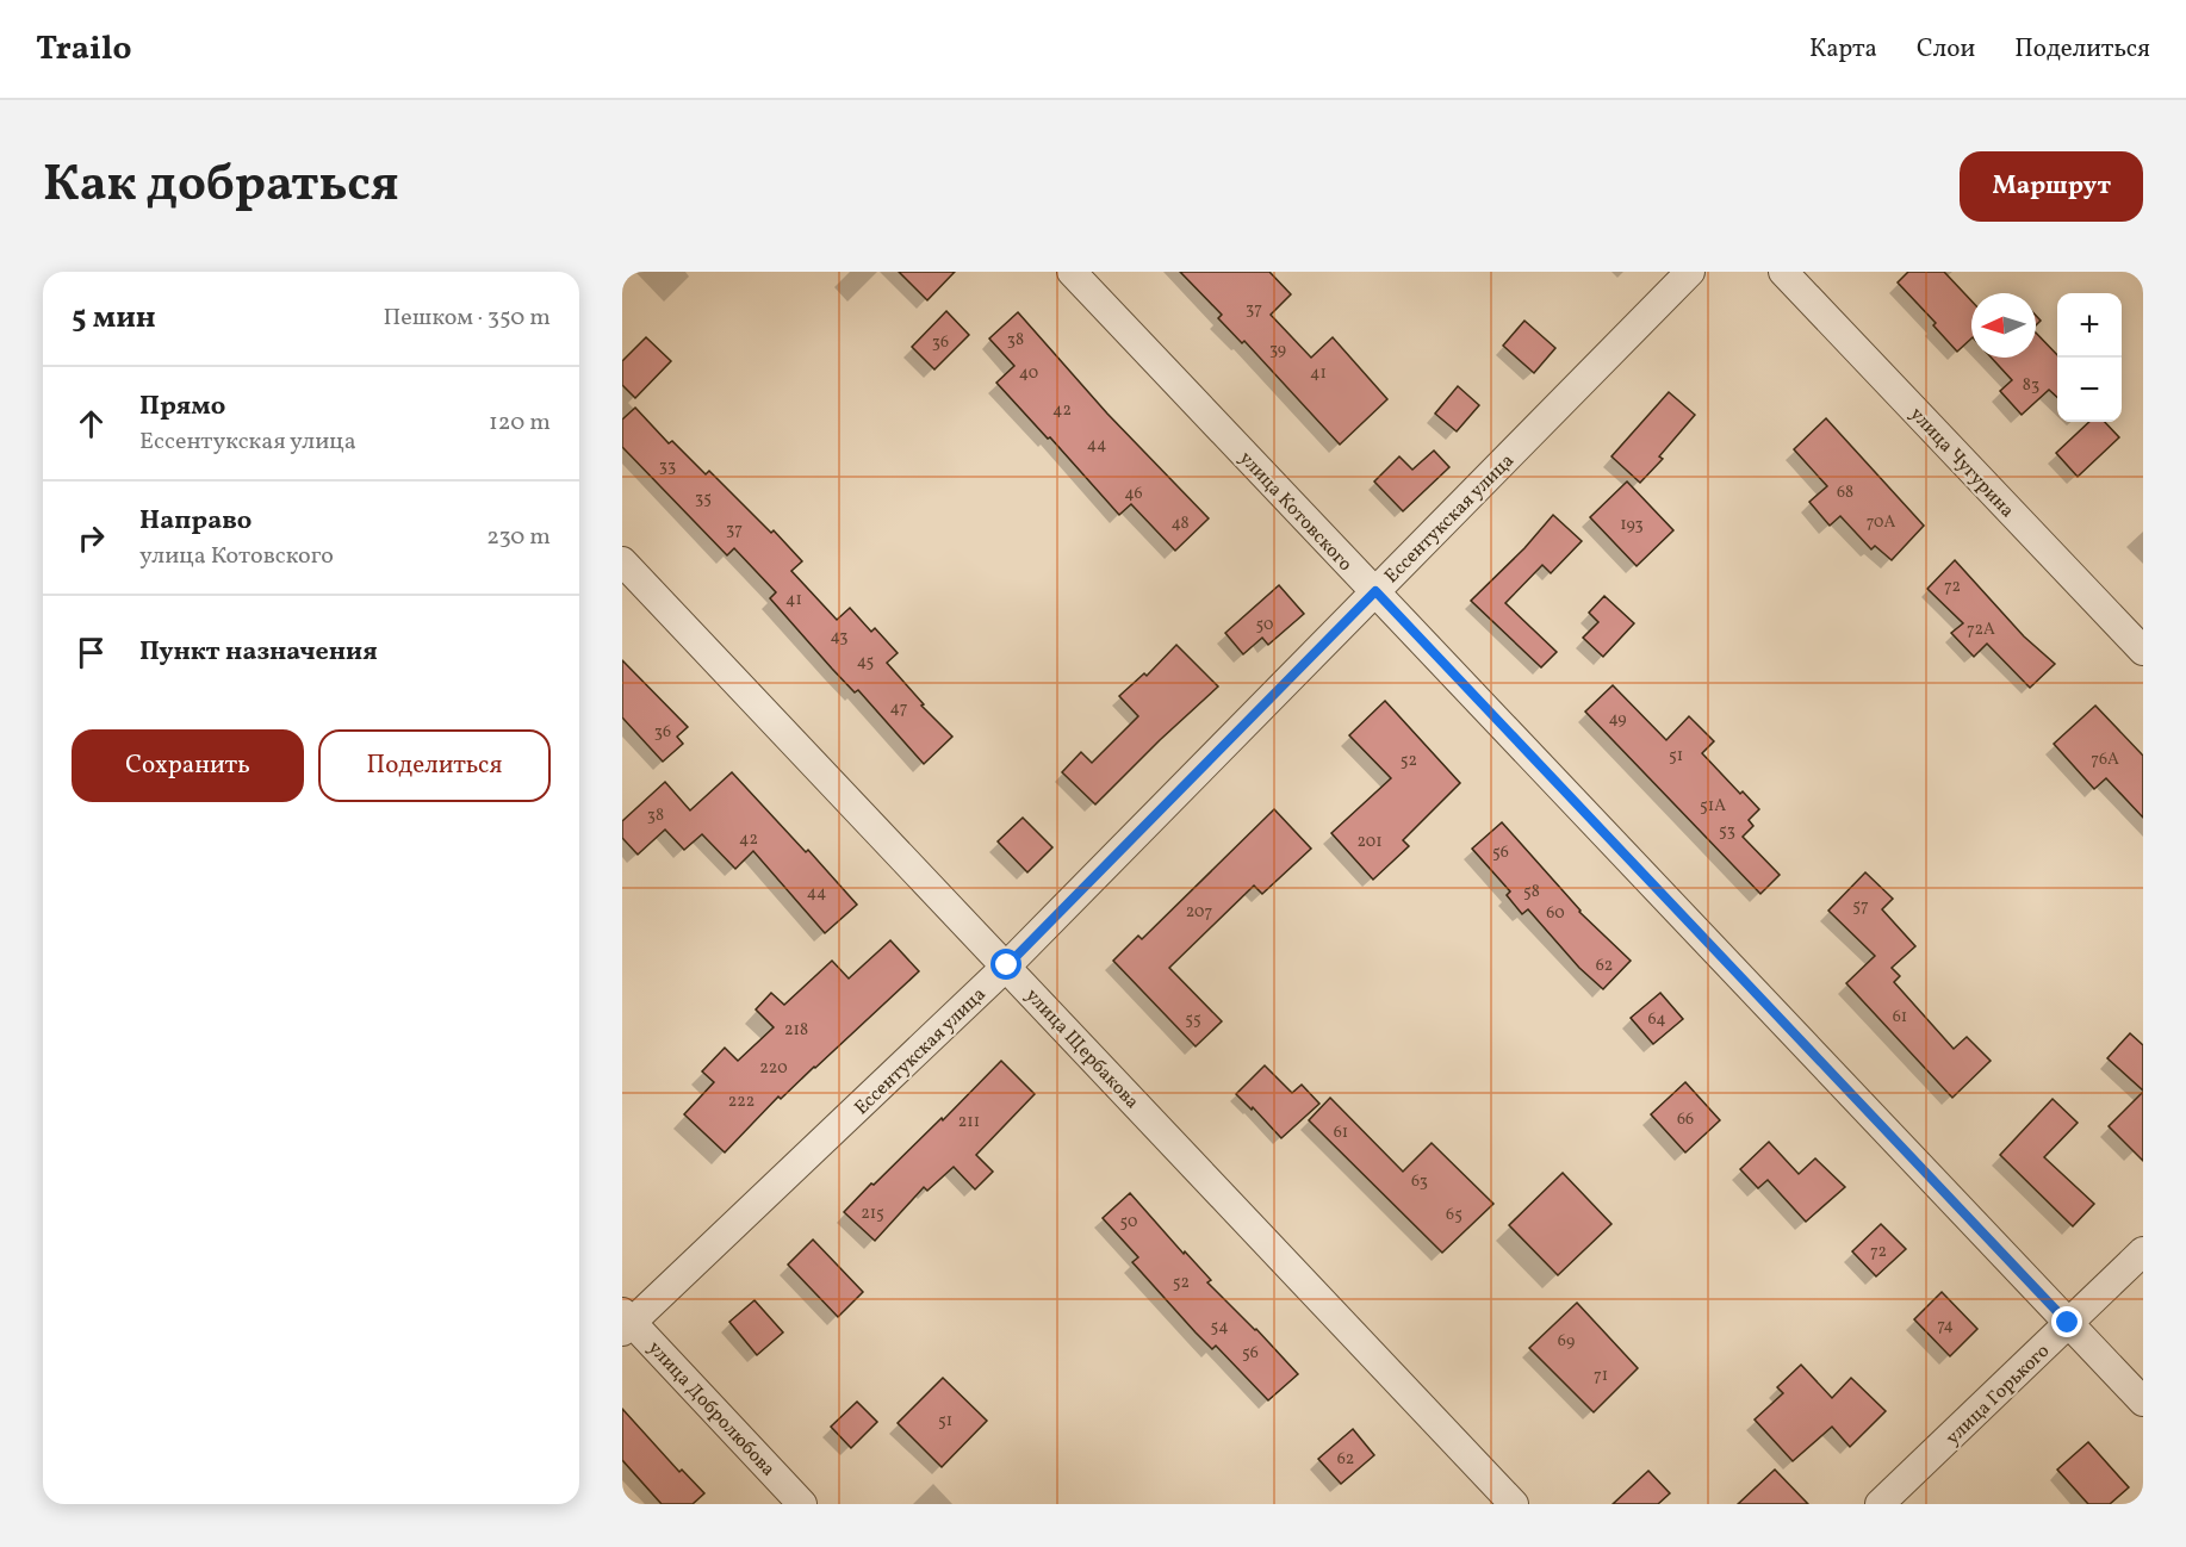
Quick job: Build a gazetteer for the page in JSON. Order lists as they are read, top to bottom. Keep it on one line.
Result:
{"streets":{"street":["улица Чугурина","улица Котовского","Ессентукская улица","улица Щербакова","улица Горького","улица Добролюбова"]},"crossings":[["улица Котовского","Ессентукская улица"],["улица Котовского","улица Горького"],["Ессентукская улица","улица Щербакова"],["Ессентукская улица","улица Добролюбова"]],"house_numbers":["37","38","36","39","40","41","83","42","44","33","68","46","35","70А","48","193","37","72","41","50","72А","43","45","47","49","36","51","76А","52","51А","38","53","42","201","56","58","44","57","207","60","62","61","55","64","218","220","222","66","211","61","63","215","65","50","72","52","74","54","69","56","71","51","62"],"north":"left","page":{"header":"Trailo","nav":["Карта","Слои","Поделиться"],"title":"Как добраться","buttons":["Маршрут",["Сохранить","Поделиться"]],"heading":["5 мин","Пешком · 350 m"],"map_buttons":["+","−"],"list":[["Прямо","Ессентукская улица","120 m"],["Направо","улица Котовского","230 m"],"Пункт назначения"]}}
